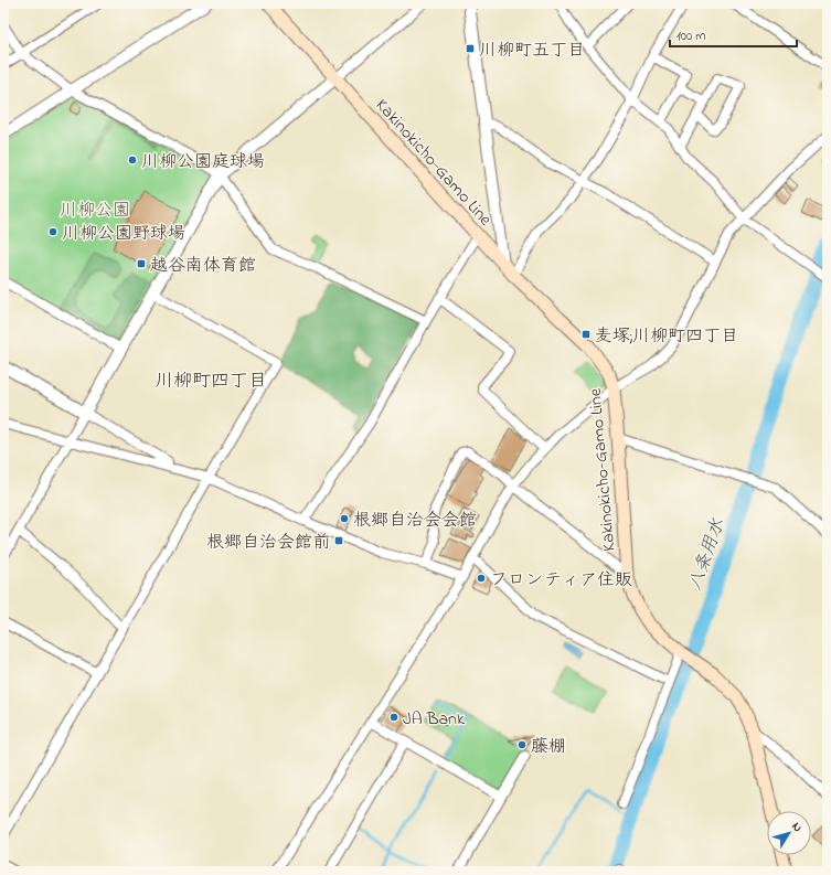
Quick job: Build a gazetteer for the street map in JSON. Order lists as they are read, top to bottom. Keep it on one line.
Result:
{"streets":{"main road":["Kakinokicho-Gamo Line"]},"districts":["川柳町四丁目"],"water":["八条用水"],"parks":["川柳公園"],"places":{"transit":["川柳町五丁目","越谷南体育館","麦塚;川柳町四丁目","根郷自治会館前"],"other":["川柳公園庭球場","川柳公園野球場","根郷自治会会館","フロンティア住販","JA Bank","藤棚"]},"scale_bar":"100 m","north":"top right"}
